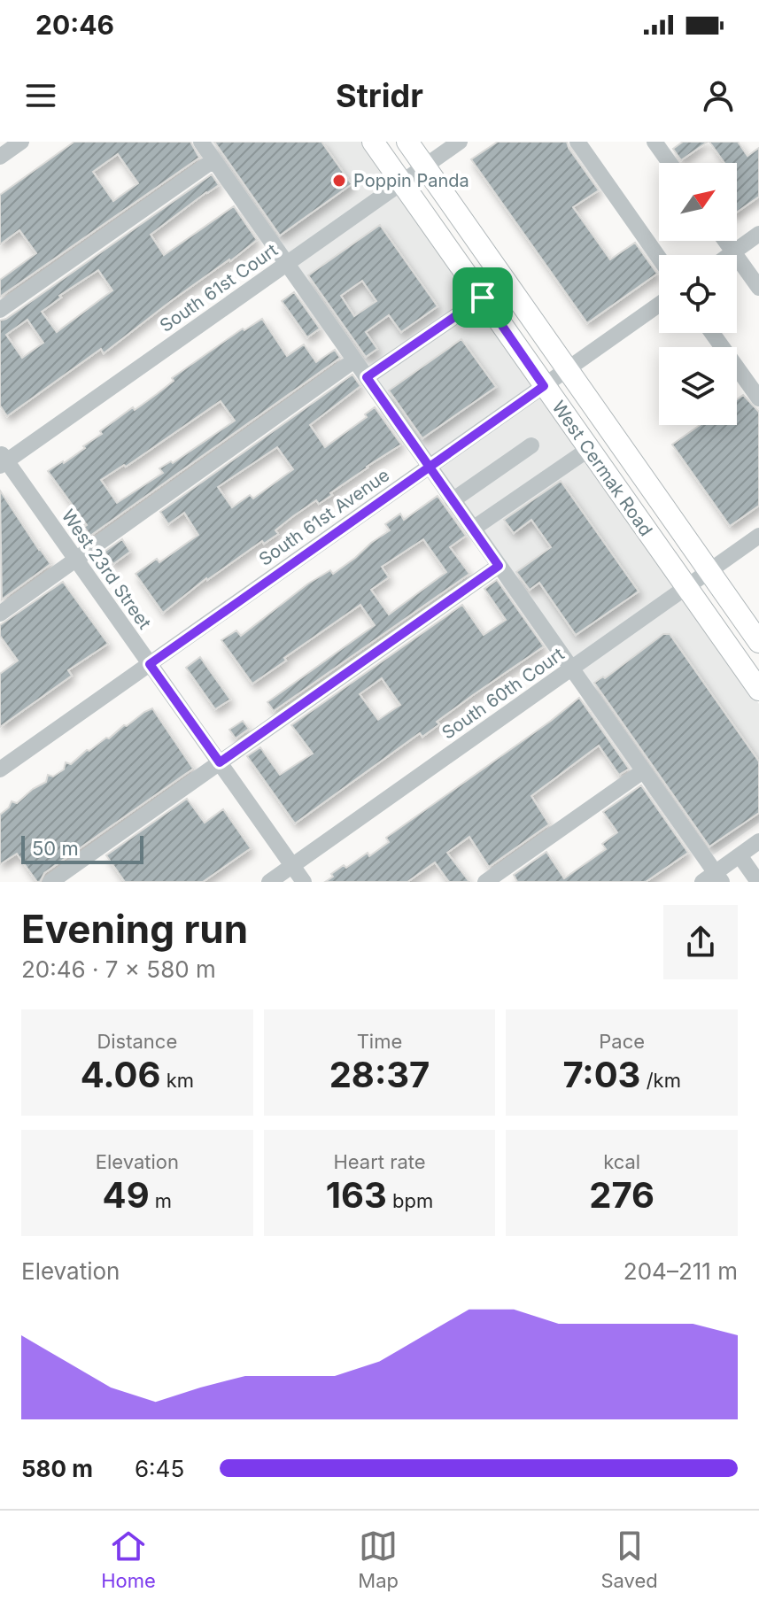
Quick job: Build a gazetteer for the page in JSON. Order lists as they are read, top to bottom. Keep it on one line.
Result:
{"streets":{"main road":["West Cermak Road"],"street":["South 61st Court","South 61st Avenue","West 23rd Street","South 60th Court"]},"crossings":[["South 61st Court","West Cermak Road"],["South 61st Court","West 23rd Street"],["West Cermak Road","South 61st Avenue"],["West Cermak Road","South 60th Court"],["South 61st Avenue","West 23rd Street"],["West 23rd Street","South 60th Court"]],"places":["Poppin Panda"],"scale_bar":"50 m","north":"top right","page":{"status":"20:46","header":"Stridr","scale":"50 m","heading":["Evening run","20:46 · 7 × 580 m"],"stats":[["Distance","4.06 km"],["Time","28:37"],["Pace","7:03 /km"],["Elevation","49 m"],["Heart rate","163 bpm"],["kcal","276"]],"chart":["Elevation","204–211 m"],"list":[{"name":"580 m","note":"6:45"}],"tabs":["Home","Map","Saved"]}}
